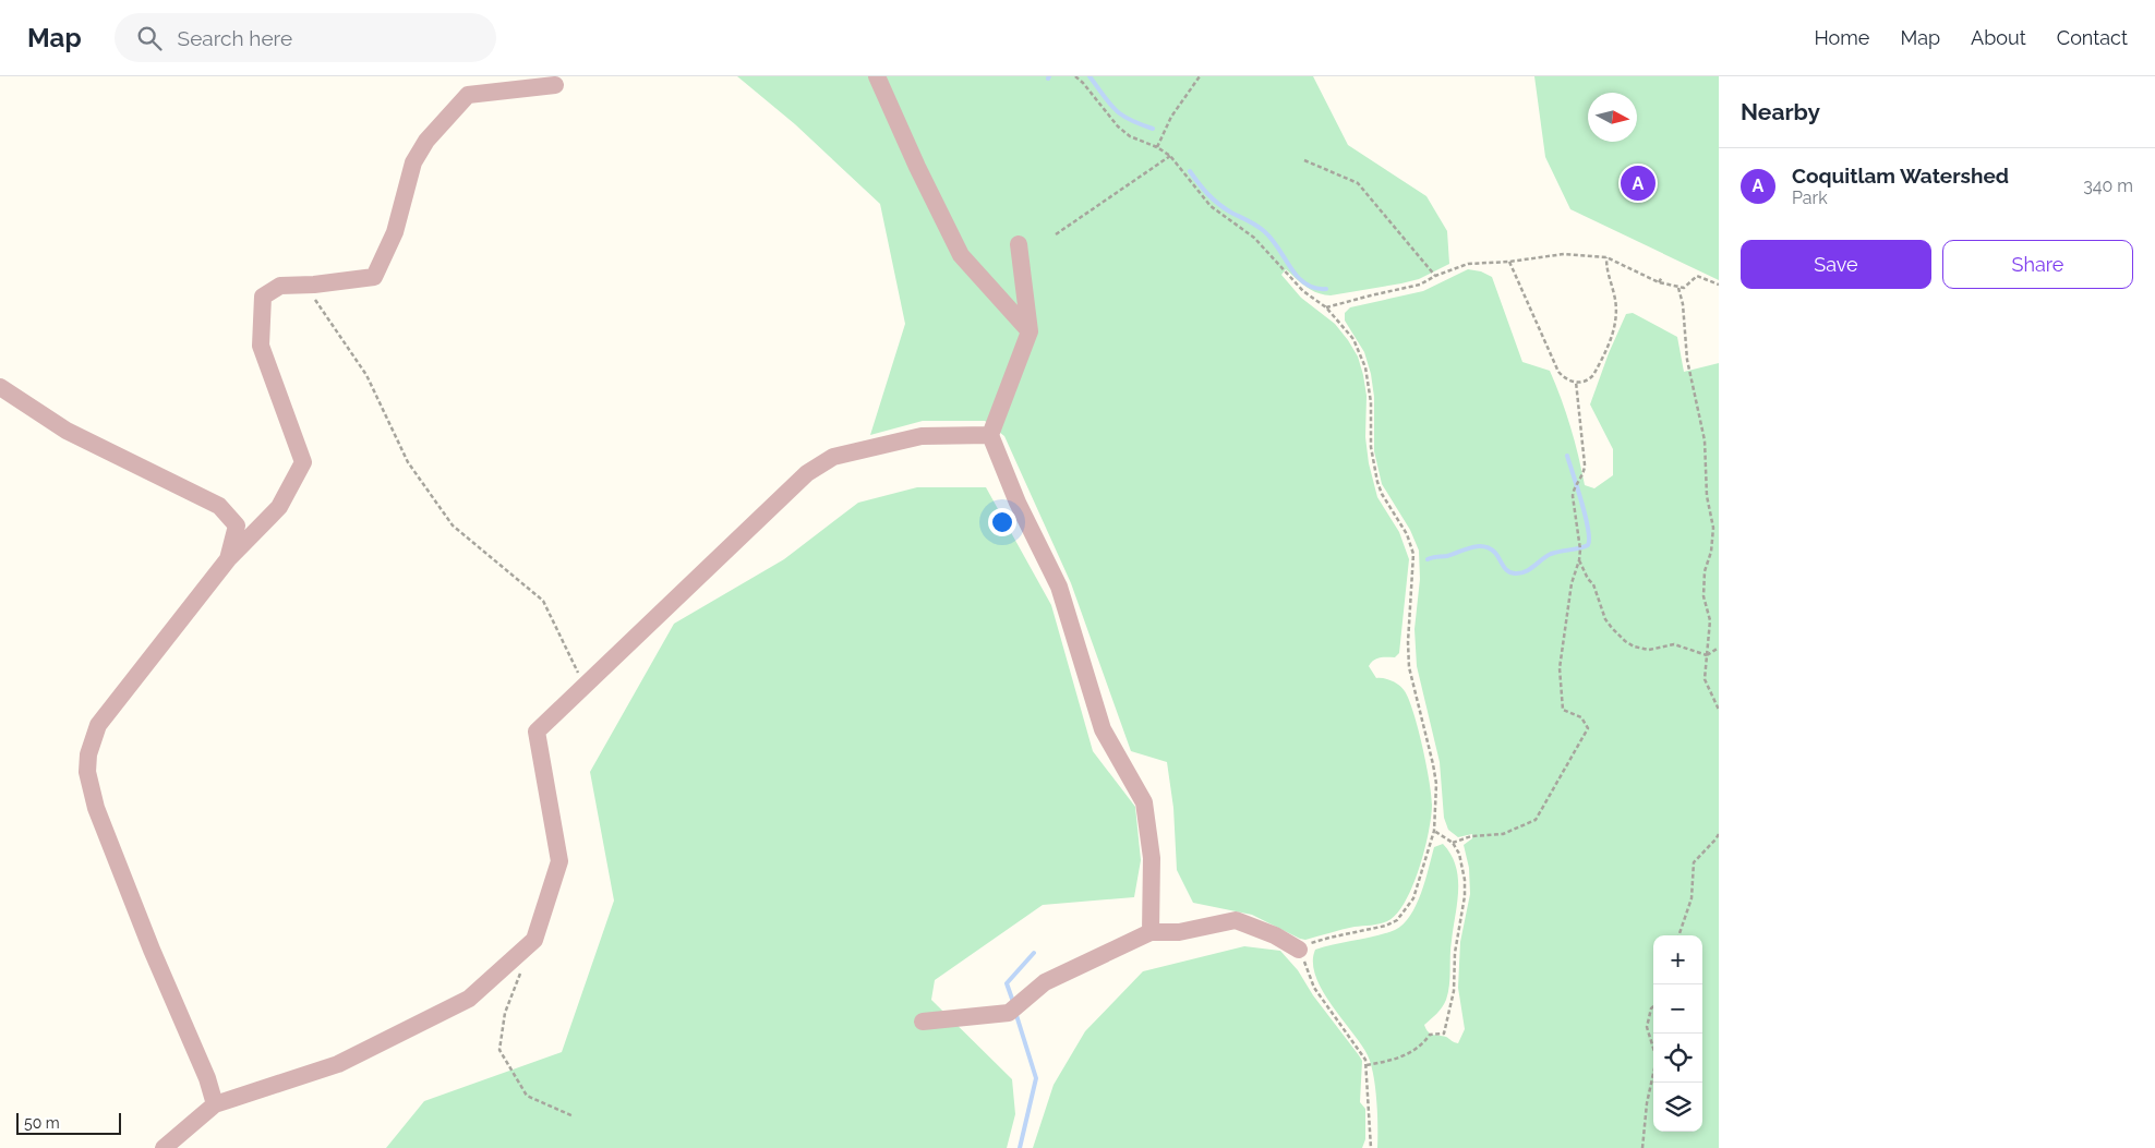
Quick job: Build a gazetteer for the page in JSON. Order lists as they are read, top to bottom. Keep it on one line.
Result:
{"scale_bar":"50 m","north":"right","page":{"header":"Map","search":"Search here","nav":["Home","Map","About","Contact"],"heading":"Nearby","list":[{"mark":"A","name":"Coquitlam Watershed","note":"Park","value":"340 m"}],"pins":"A","buttons":["Save","Share"],"map_buttons":["+","−"],"scale":"50 m"}}
